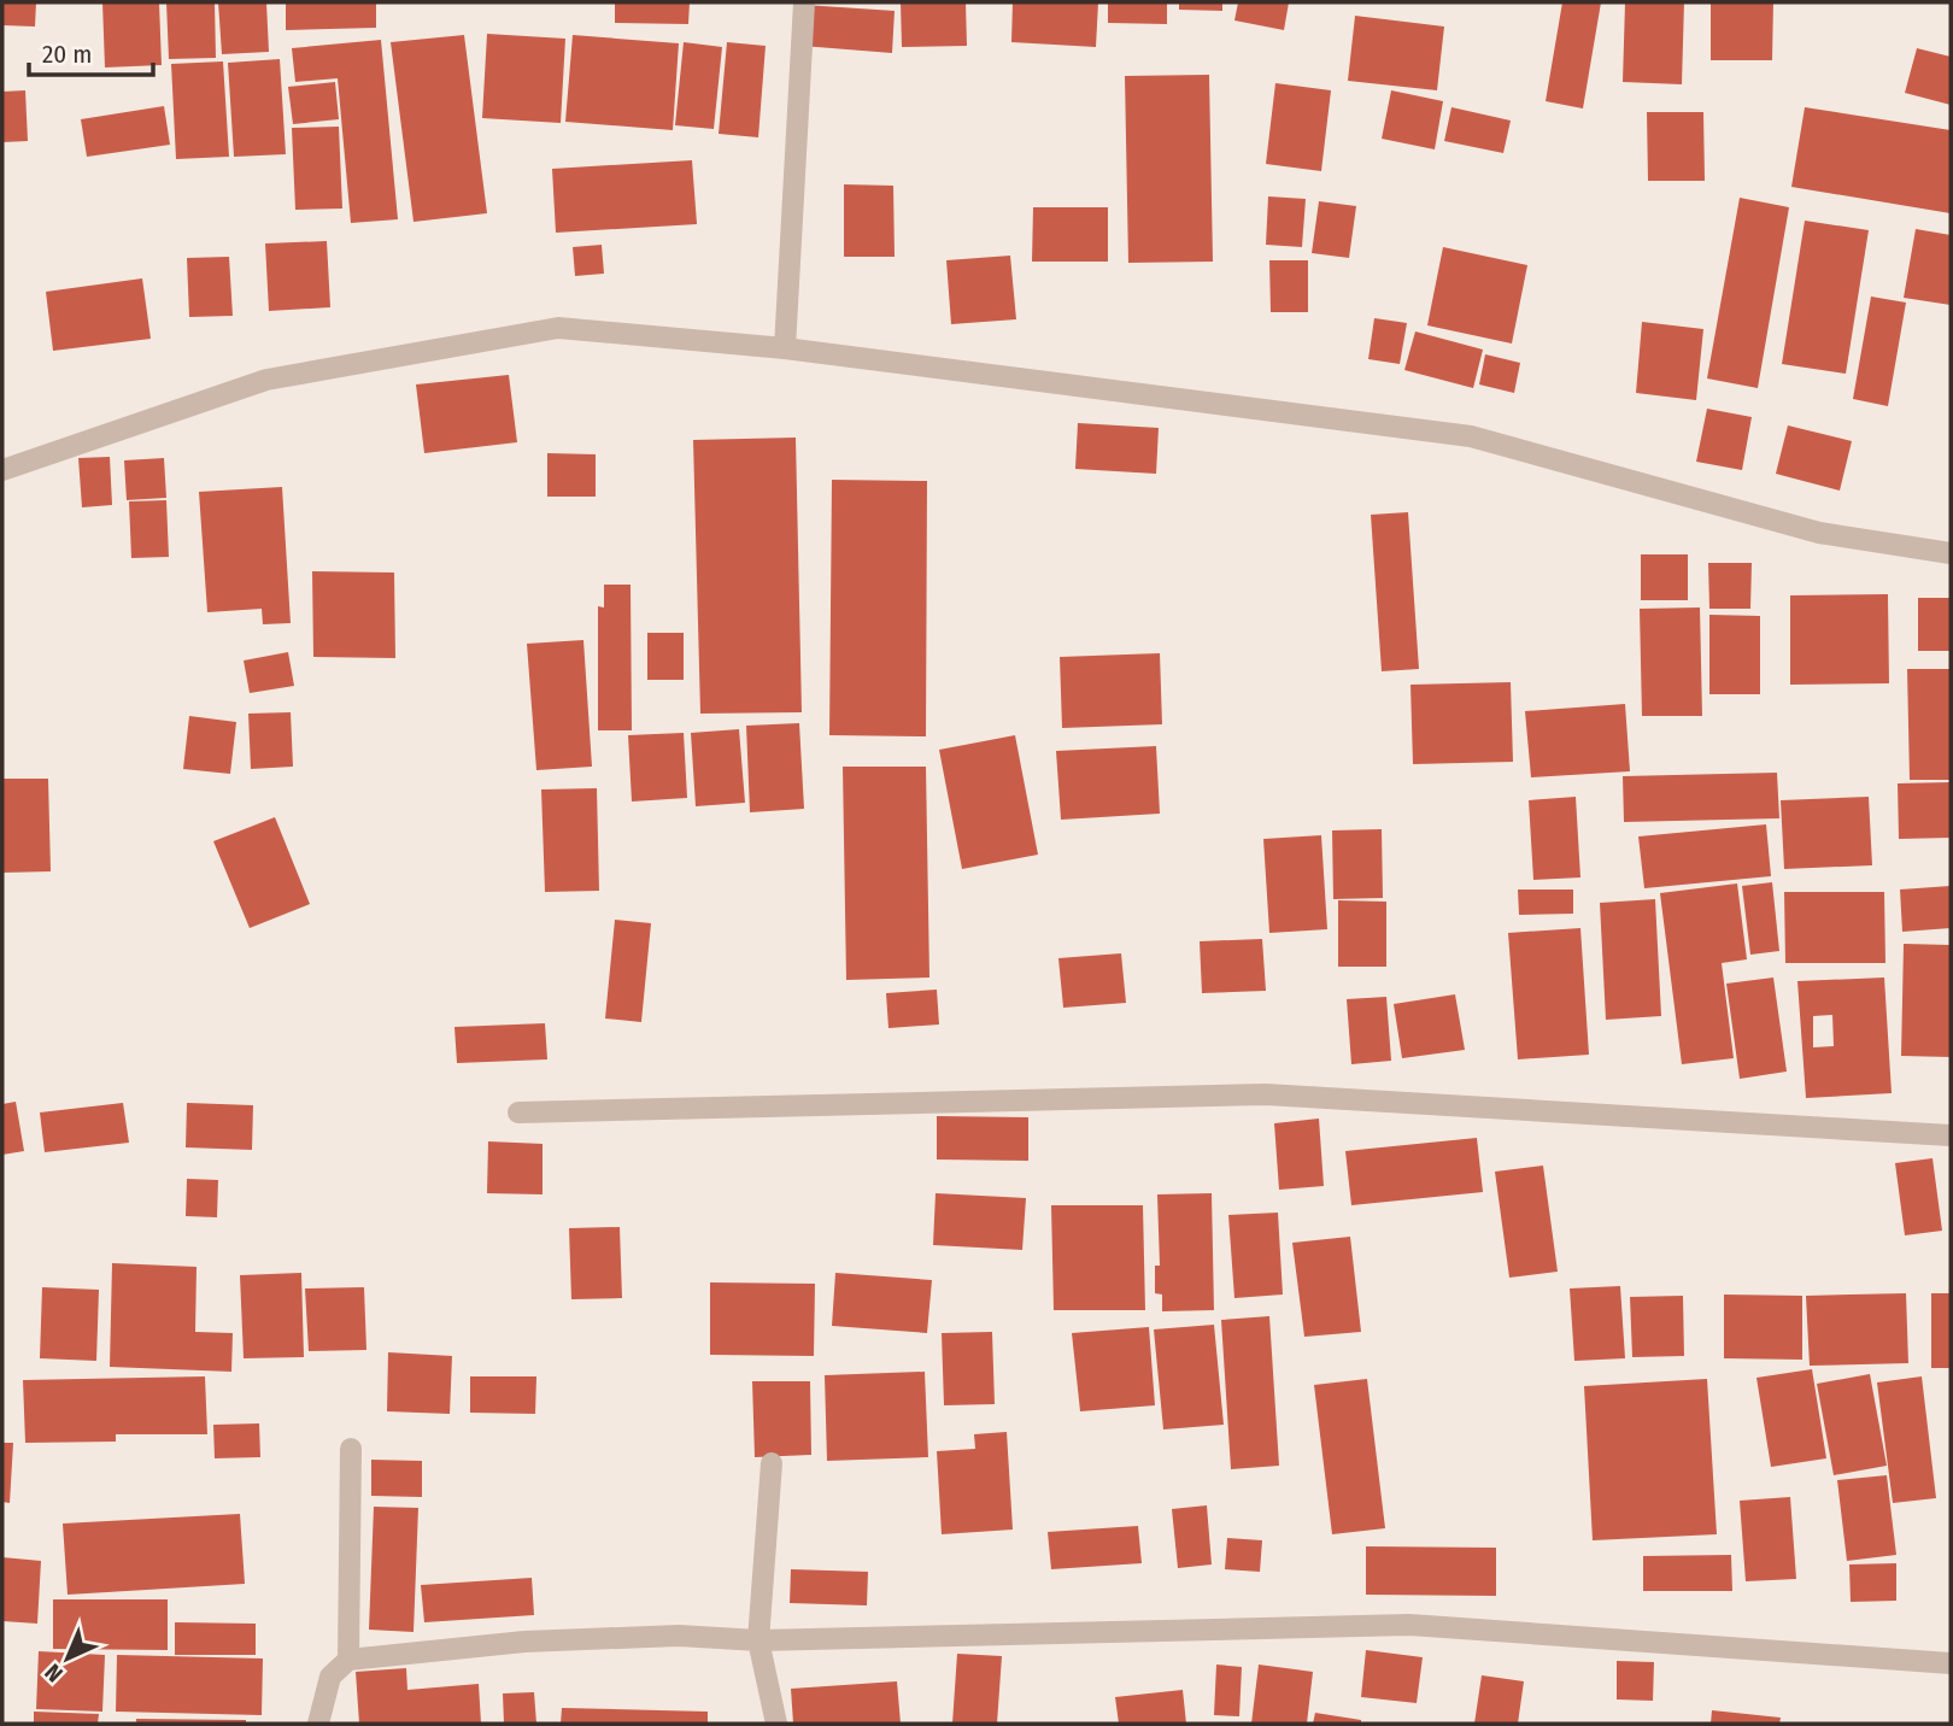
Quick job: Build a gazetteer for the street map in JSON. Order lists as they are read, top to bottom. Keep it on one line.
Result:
{"scale_bar":"20 m","north":"bottom left"}
